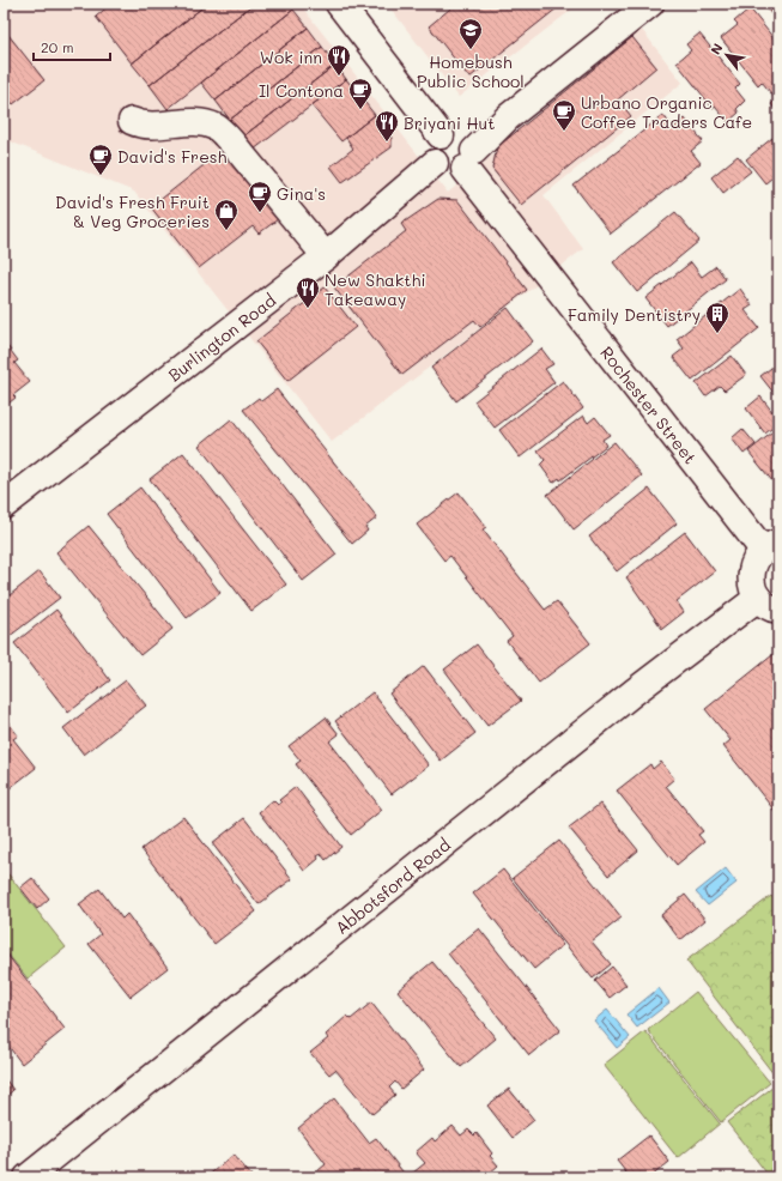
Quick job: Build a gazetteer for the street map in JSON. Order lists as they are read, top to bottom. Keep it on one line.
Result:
{"streets":{"street":["Burlington Road","Rochester Street","Abbotsford Road"]},"crossings":[["Burlington Road","Rochester Street"]],"places":{"school or university":["Homebush Public School"],"restaurant":["Wok inn","Briyani Hut","New Shakthi Takeaway"],"cafe":["Il Contona","Urbano Organic Coffee Traders Cafe","David's Fresh","Gina's"],"shop":["David's Fresh Fruit & Veg Groceries"],"building":["Family Dentistry"]},"scale_bar":"20 m","north":"top left"}
